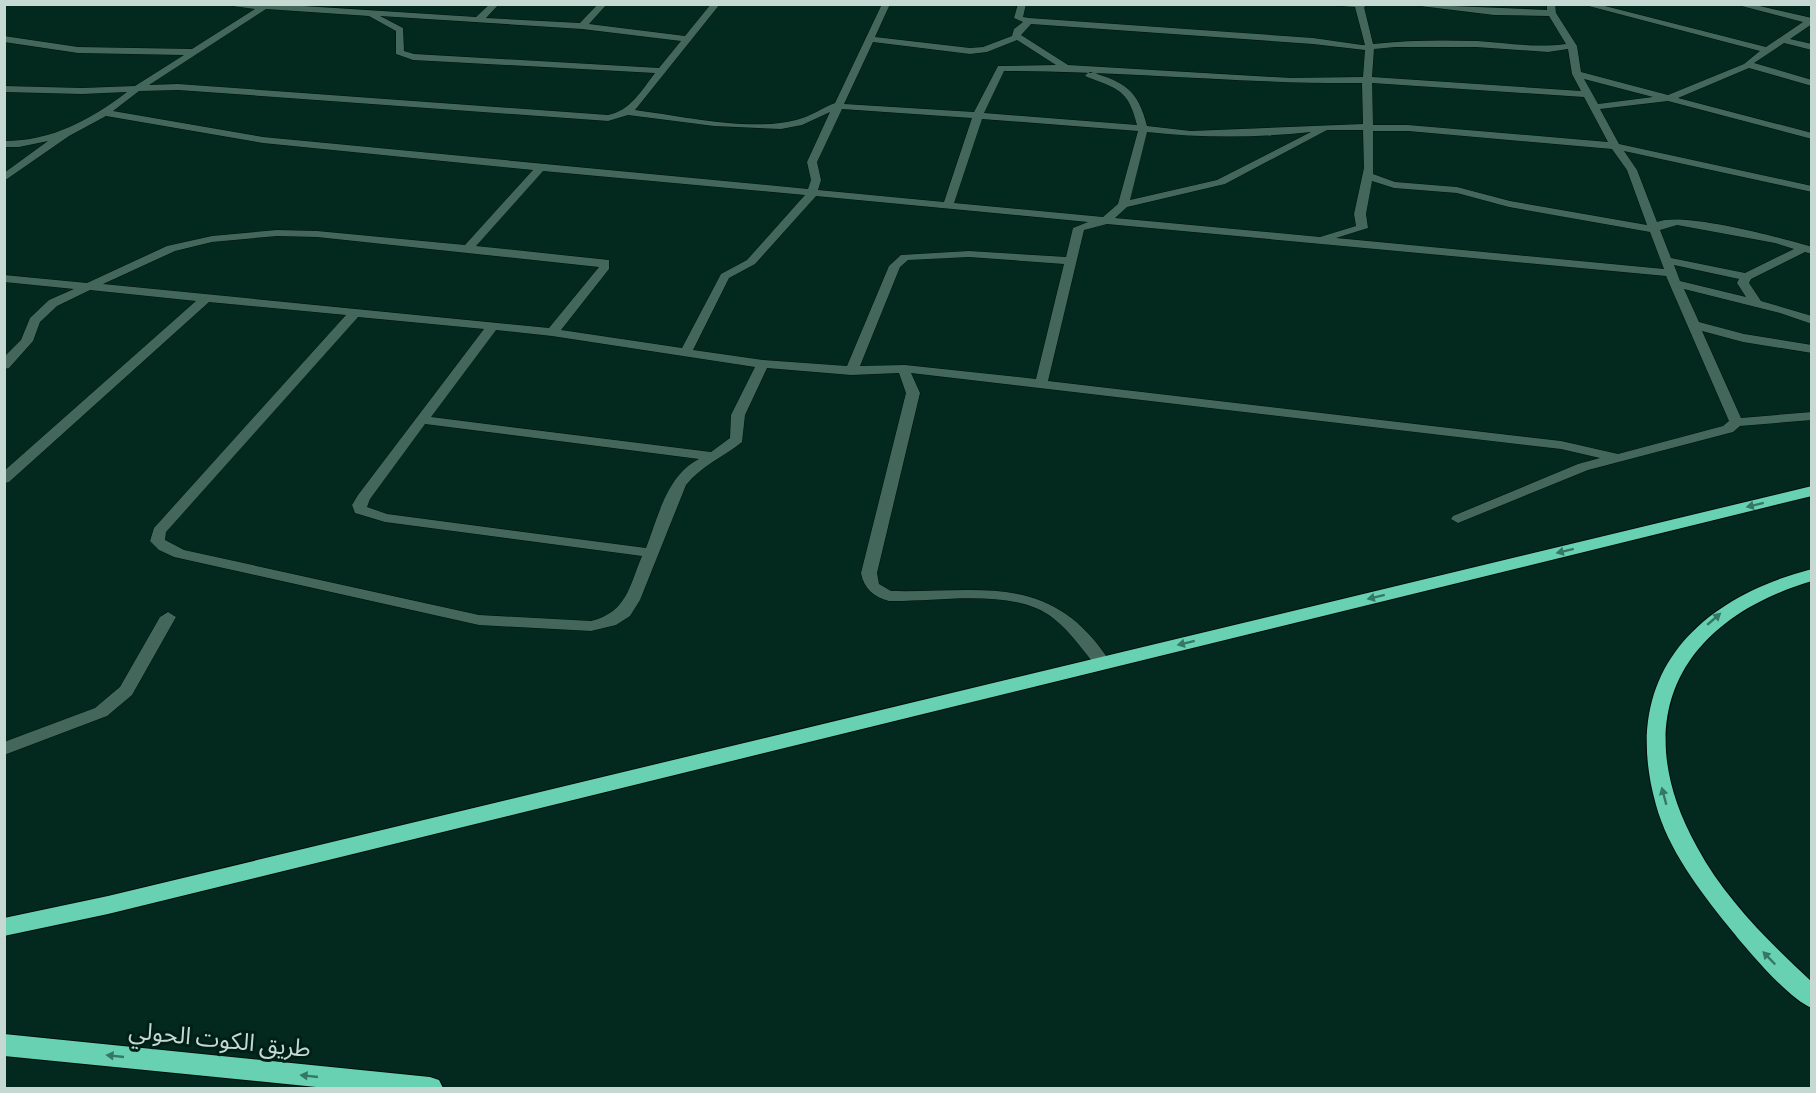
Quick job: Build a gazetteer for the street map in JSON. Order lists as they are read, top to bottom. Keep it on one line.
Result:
{"streets":{"highway":["طريق الكوت الحولي"]}}
